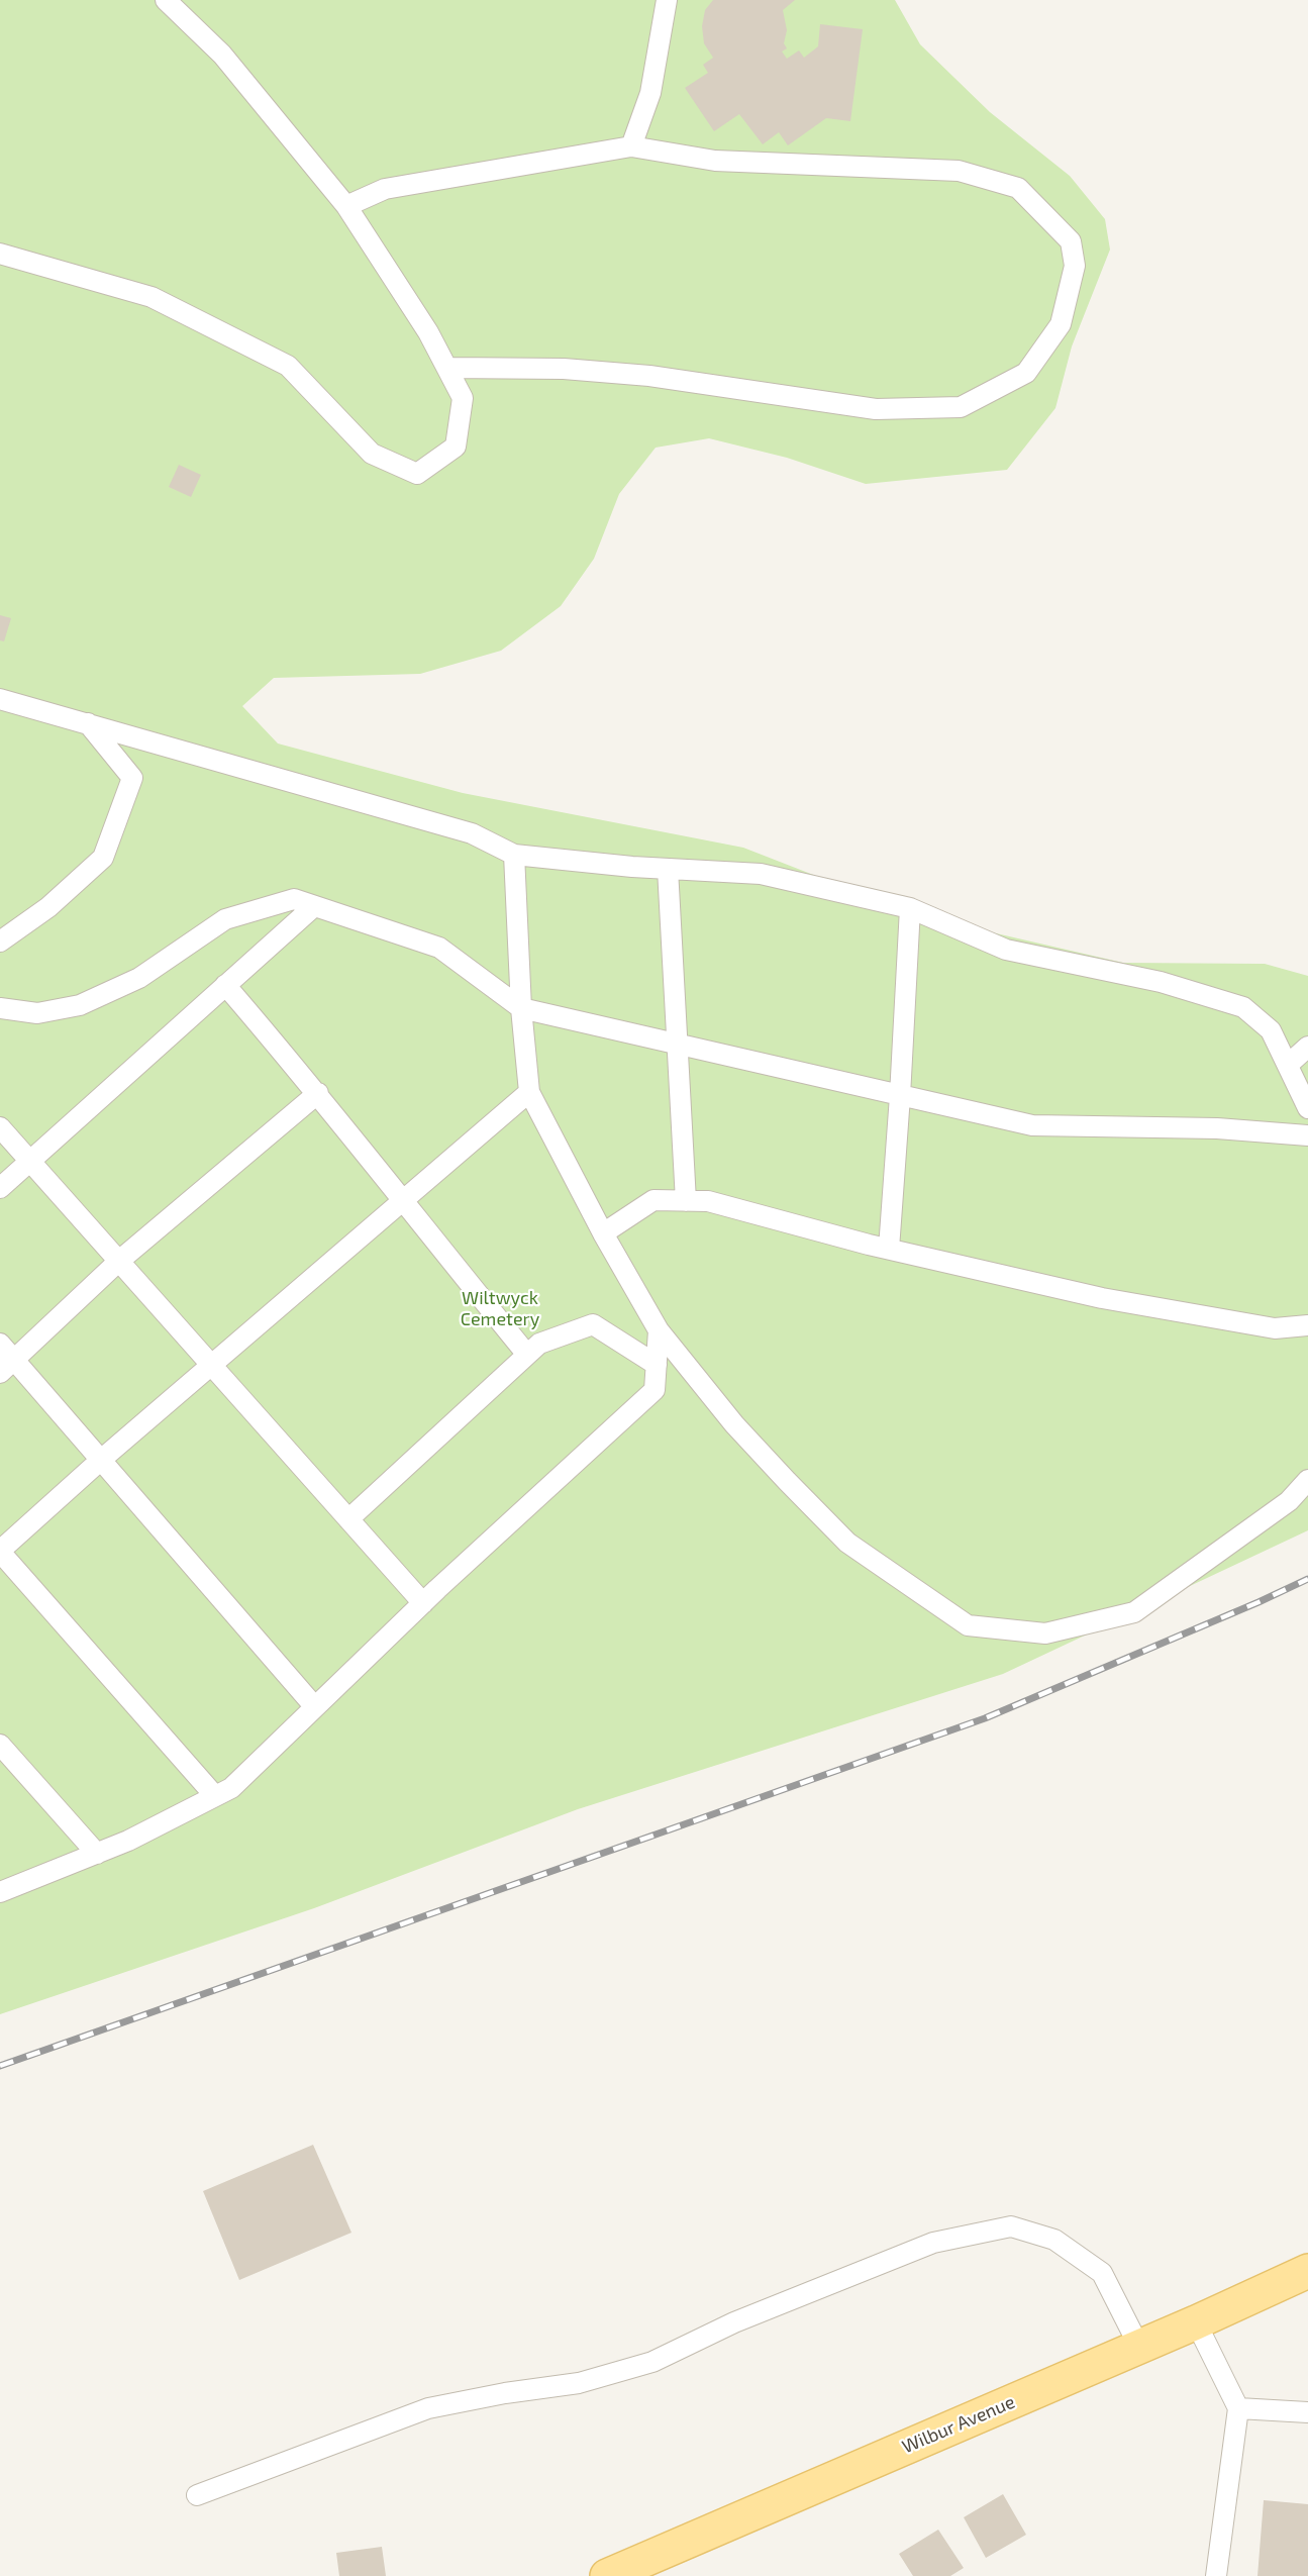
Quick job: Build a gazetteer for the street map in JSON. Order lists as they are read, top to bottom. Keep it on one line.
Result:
{"streets":{"main road":["Wilbur Avenue"]},"parks":["Wiltwyck Cemetery"]}
